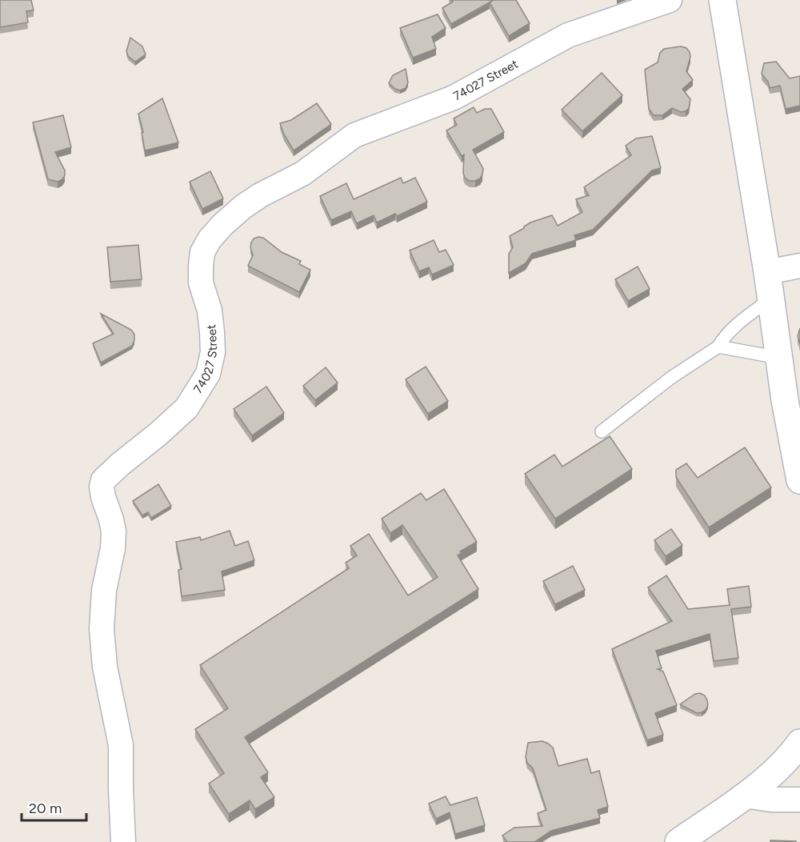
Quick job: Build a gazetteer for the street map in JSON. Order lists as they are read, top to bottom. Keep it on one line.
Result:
{"streets":{"street":["74027 Street"]},"scale_bar":"20 m"}
